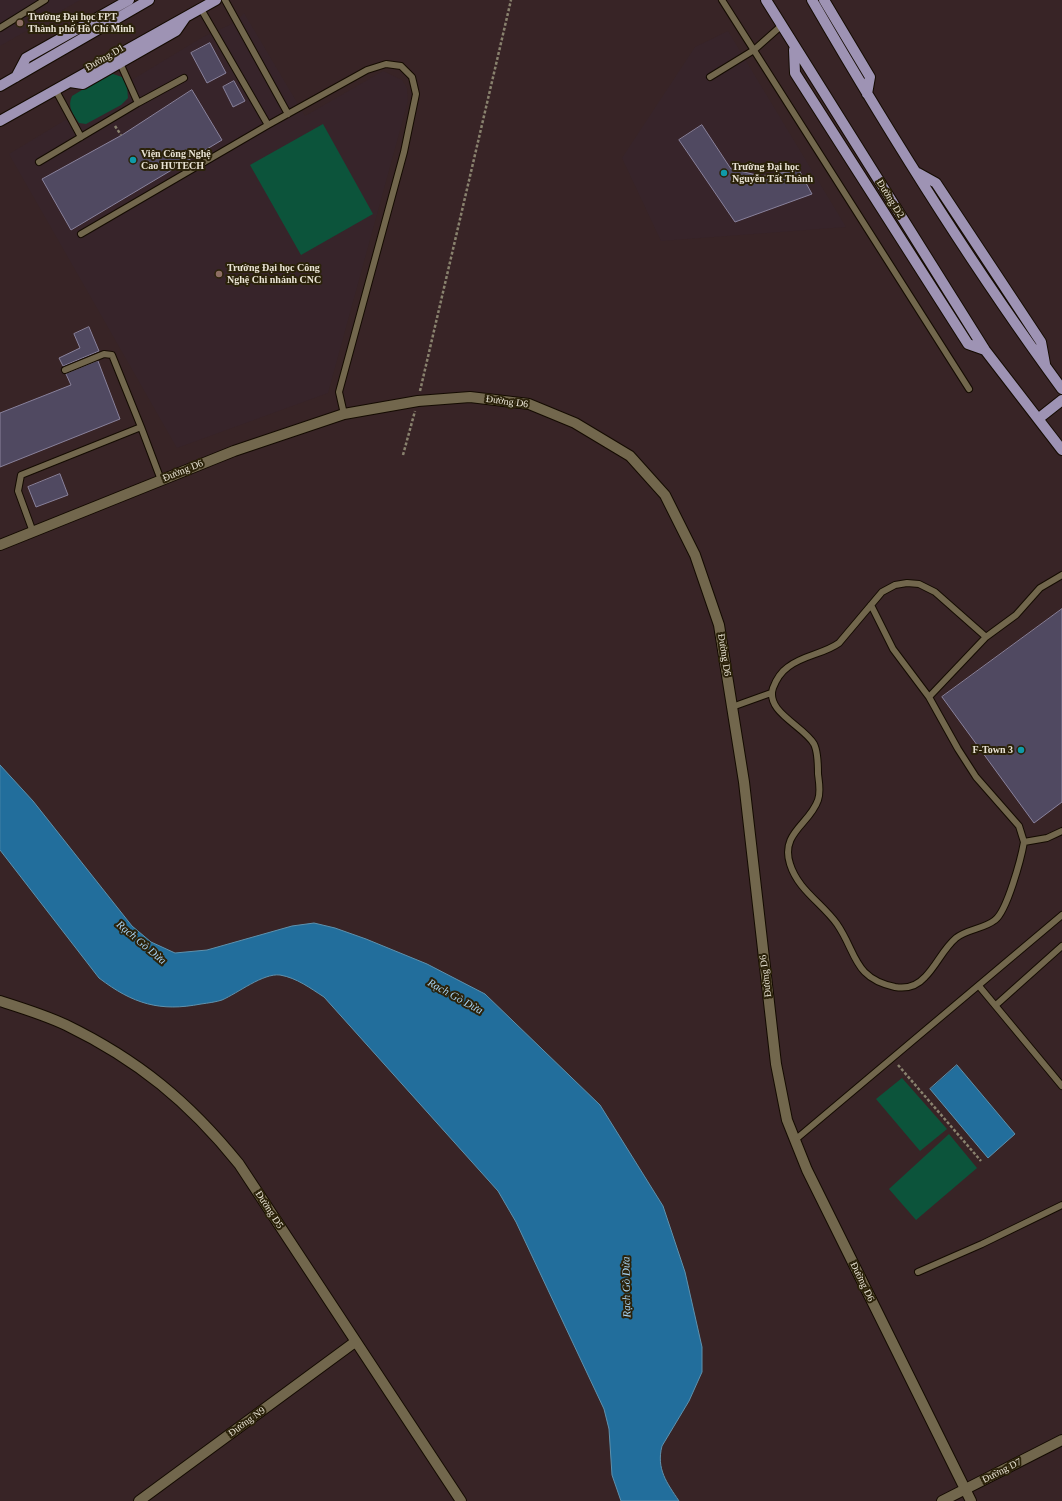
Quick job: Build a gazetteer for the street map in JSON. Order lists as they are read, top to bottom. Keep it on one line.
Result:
{"streets":{"main road":["Đường D1","Đường D2"],"street":["Đường D6","Đường D5","Đường N9","Đường D7"]},"crossings":[["Đường D6","Đường D7"],["Đường D5","Đường N9"]],"water":["Rạch Gò Dừa"],"places":["Trường Đại học FPT Thành phố Hồ Chí Minh","Viện Công Nghệ Cao HUTECH","Trường Đại học Nguyễn Tất Thành","Trường Đại học Công Nghệ Chi nhánh CNC","F-Town 3"]}
